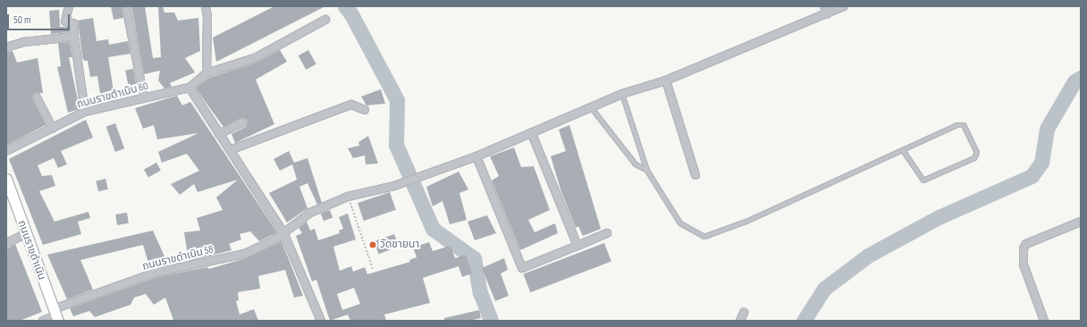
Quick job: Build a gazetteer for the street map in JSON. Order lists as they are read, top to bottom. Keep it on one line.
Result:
{"streets":{"main road":["ถนนราขดำเนิน"],"street":["ถนนราขดำเนิน 60","ถนนราขดำเนิน 58"]},"crossings":[["ถนนราขดำเนิน","ถนนราขดำเนิน 58"]],"places":["วัดชายนา"],"scale_bar":"50 m"}
